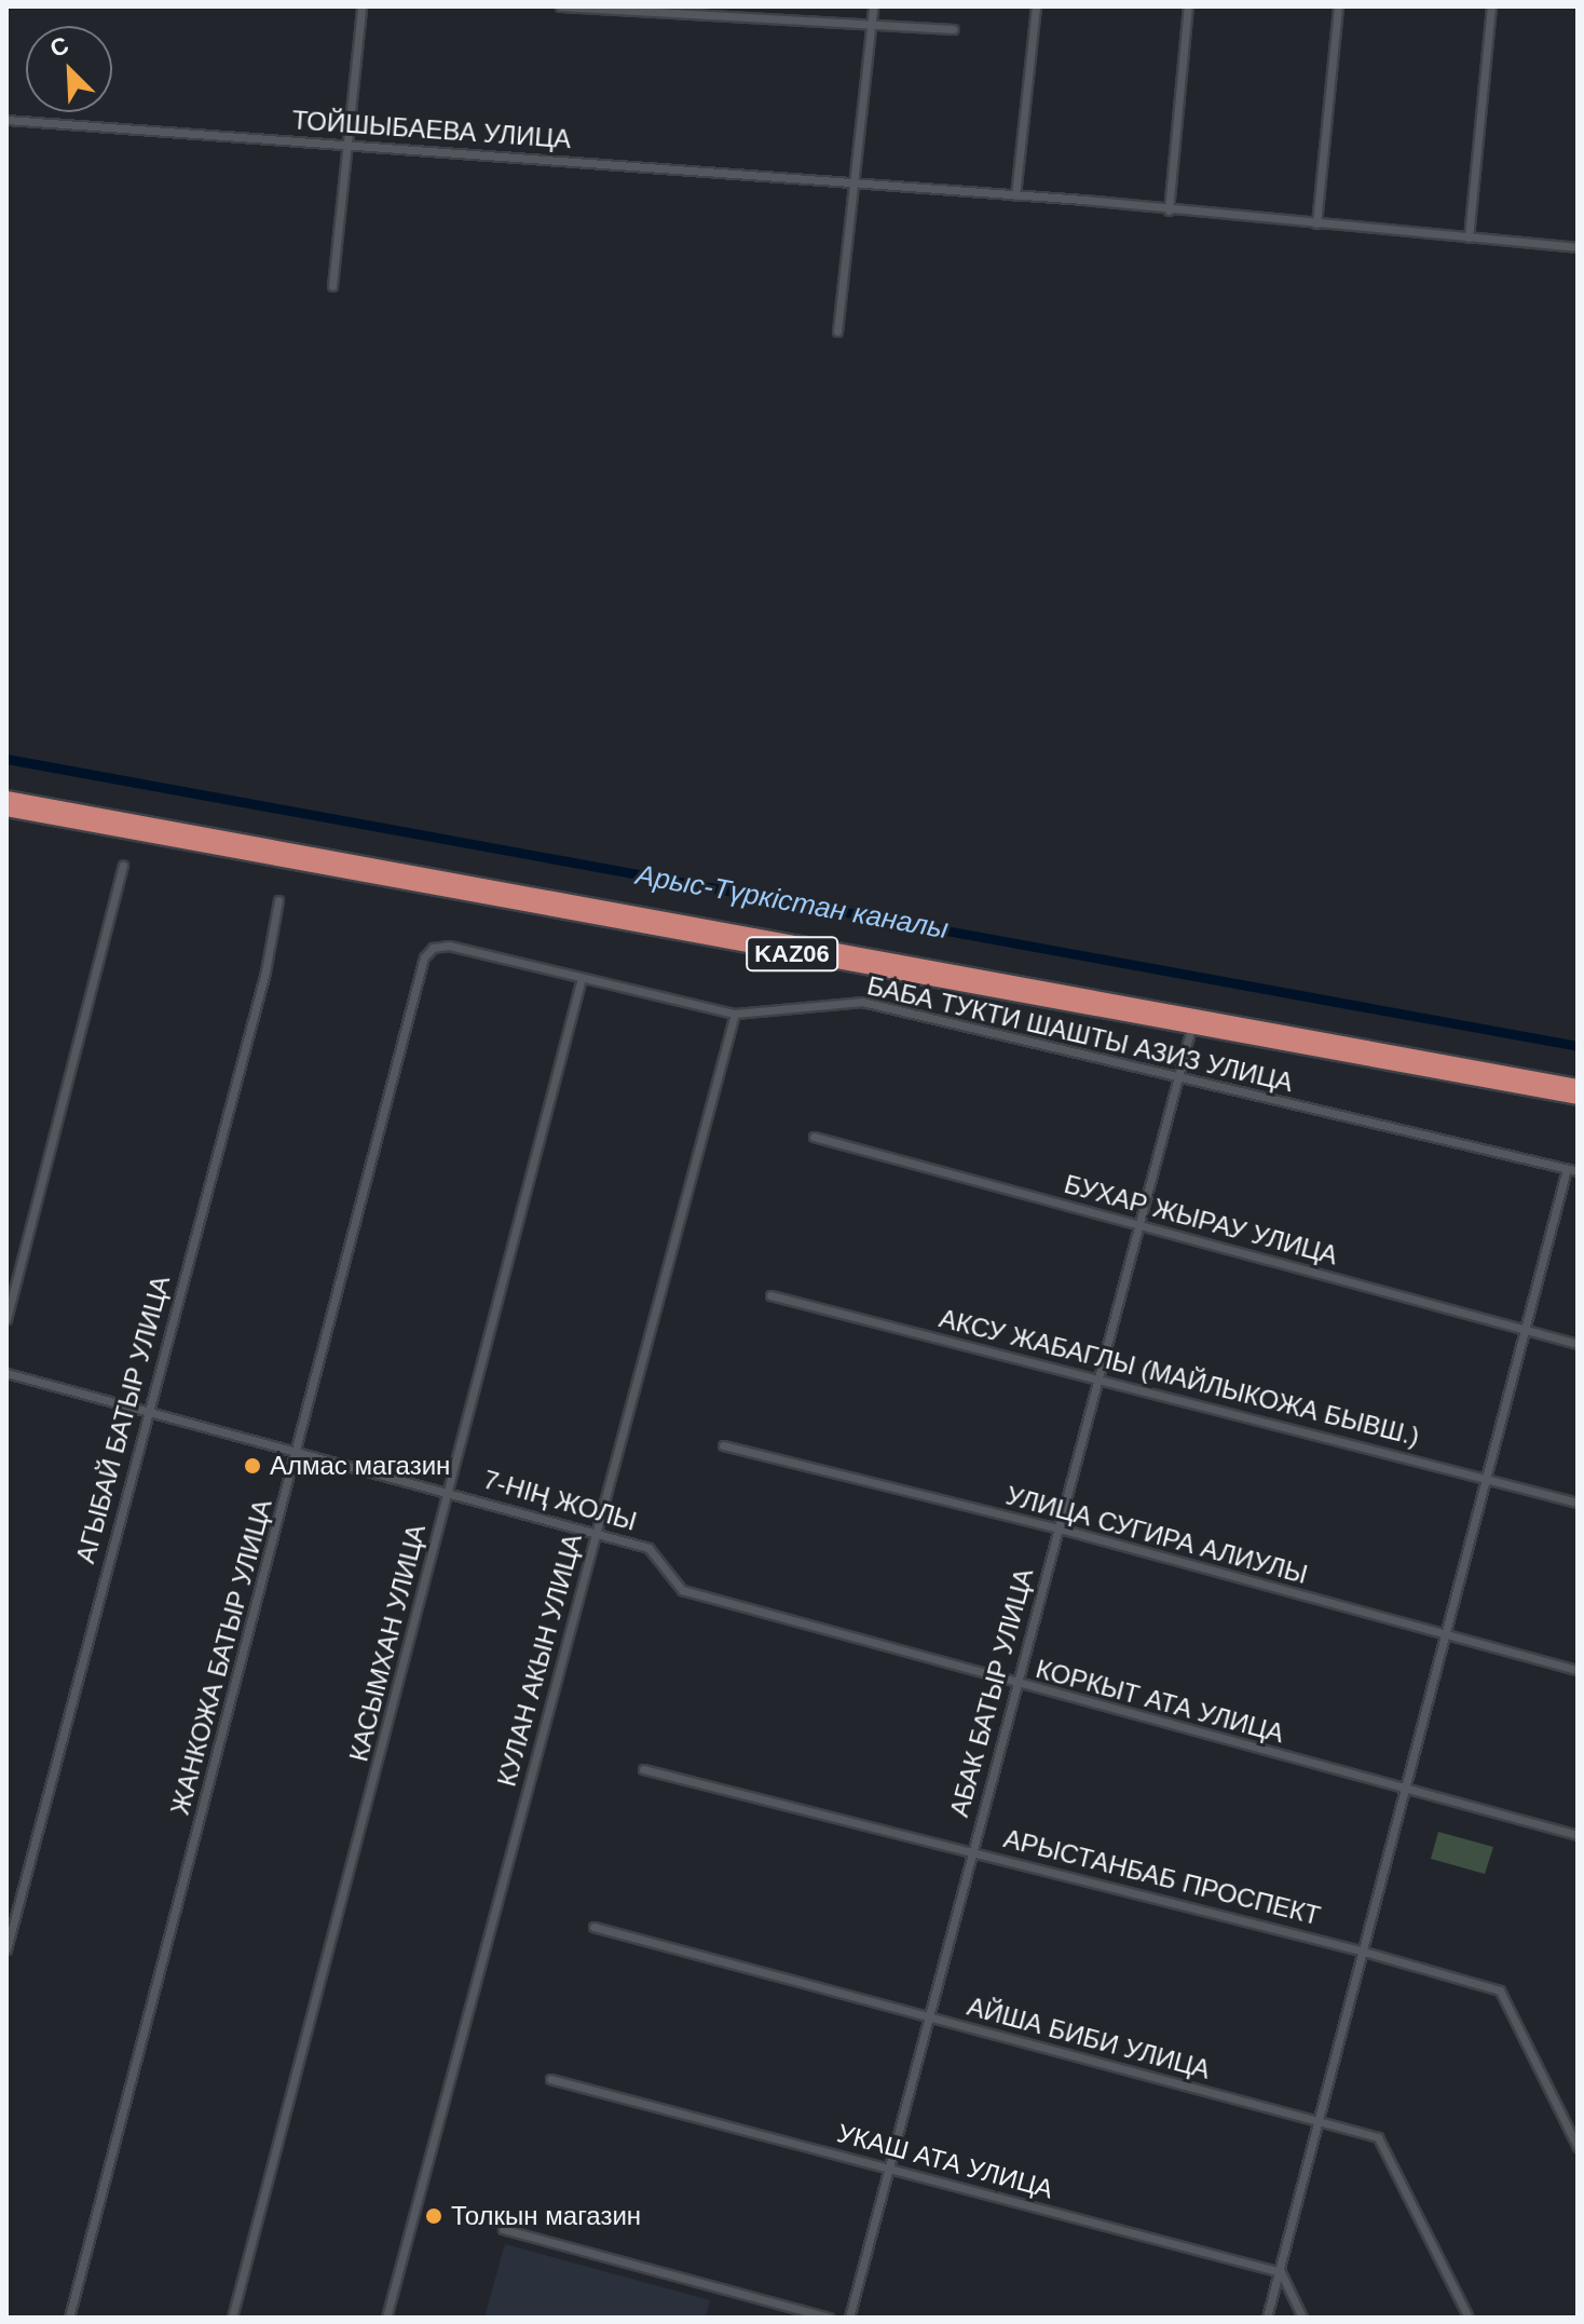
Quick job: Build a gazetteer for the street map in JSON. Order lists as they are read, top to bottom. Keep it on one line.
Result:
{"streets":{"highway":["KАZ06"],"street":["ТОЙШЫБАЕВА УЛИЦА","БАБА ТУКТИ ШАШТЫ АЗИЗ УЛИЦА","БУХАР ЖЫРАУ УЛИЦА","АКСУ ЖАБАГЛЫ (МАЙЛЫКОЖА БЫВШ.)","АГЫБАЙ БАТЫР УЛИЦА","7-НІҢ ЖОЛЫ","УЛИЦА СУГИРА АЛИУЛЫ","КАСЫМХАН УЛИЦА","ЖАНКОЖА БАТЫР УЛИЦА","КУЛАН АКЫН УЛИЦА","АБАК БАТЫР УЛИЦА","КОРКЫТ АТА УЛИЦА","АРЫСТАНБАБ ПРОСПЕКТ","АЙША БИБИ УЛИЦА","УКАШ АТА УЛИЦА"]},"crossings":[["KАZ06","АБАК БАТЫР УЛИЦА"],["БАБА ТУКТИ ШАШТЫ АЗИЗ УЛИЦА","КАСЫМХАН УЛИЦА"],["БАБА ТУКТИ ШАШТЫ АЗИЗ УЛИЦА","ЖАНКОЖА БАТЫР УЛИЦА"],["БАБА ТУКТИ ШАШТЫ АЗИЗ УЛИЦА","КУЛАН АКЫН УЛИЦА"],["БАБА ТУКТИ ШАШТЫ АЗИЗ УЛИЦА","АБАК БАТЫР УЛИЦА"],["БУХАР ЖЫРАУ УЛИЦА","АБАК БАТЫР УЛИЦА"],["АКСУ ЖАБАГЛЫ (МАЙЛЫКОЖА БЫВШ.)","АБАК БАТЫР УЛИЦА"],["АГЫБАЙ БАТЫР УЛИЦА","7-НІҢ ЖОЛЫ"],["7-НІҢ ЖОЛЫ","КАСЫМХАН УЛИЦА"],["7-НІҢ ЖОЛЫ","ЖАНКОЖА БАТЫР УЛИЦА"],["7-НІҢ ЖОЛЫ","КУЛАН АКЫН УЛИЦА"],["7-НІҢ ЖОЛЫ","КОРКЫТ АТА УЛИЦА"],["УЛИЦА СУГИРА АЛИУЛЫ","АБАК БАТЫР УЛИЦА"],["АБАК БАТЫР УЛИЦА","КОРКЫТ АТА УЛИЦА"],["АБАК БАТЫР УЛИЦА","АРЫСТАНБАБ ПРОСПЕКТ"],["АБАК БАТЫР УЛИЦА","АЙША БИБИ УЛИЦА"],["АБАК БАТЫР УЛИЦА","УКАШ АТА УЛИЦА"]],"water":["Арыс-Түркістан каналы"],"places":["Алмас магазин","Толкын магазин"],"north":"top left"}
